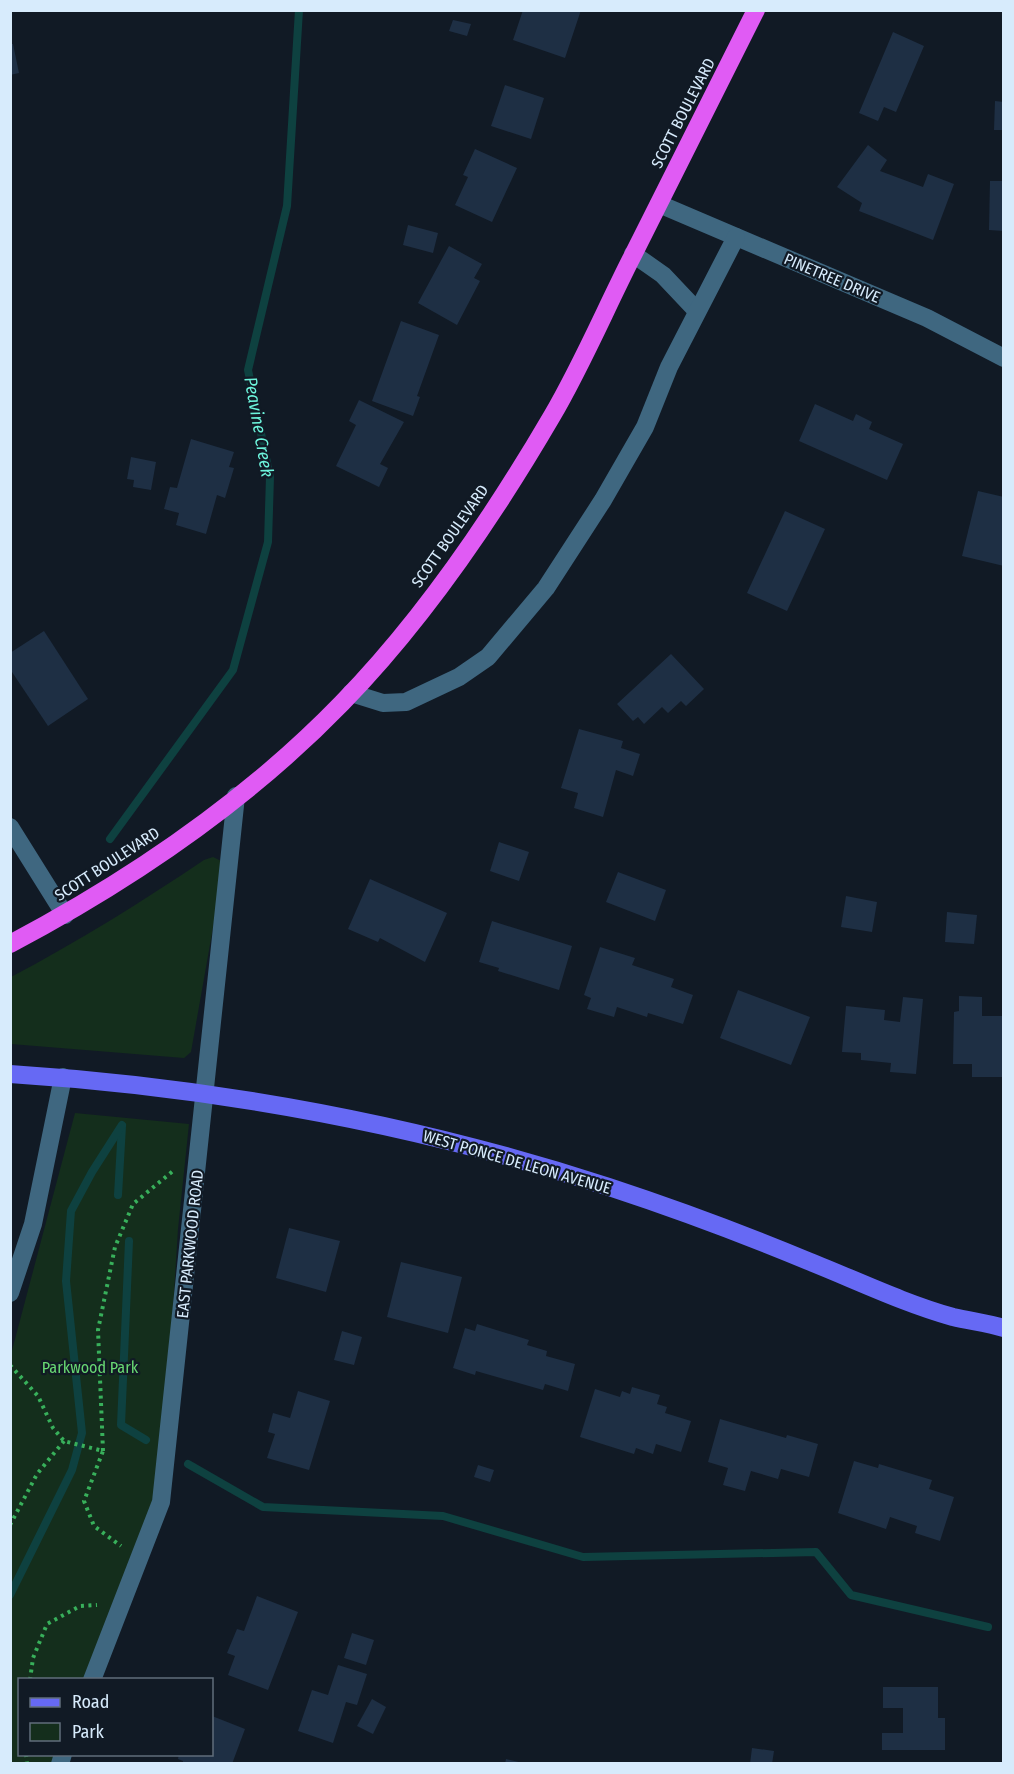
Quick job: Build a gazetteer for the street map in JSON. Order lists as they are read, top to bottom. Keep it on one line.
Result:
{"streets":{"highway":["SCOTT BOULEVARD"],"main road":["WEST PONCE DE LEON AVENUE"],"street":["PINETREE DRIVE","EAST PARKWOOD ROAD"]},"crossings":[["SCOTT BOULEVARD","PINETREE DRIVE"],["SCOTT BOULEVARD","EAST PARKWOOD ROAD"],["WEST PONCE DE LEON AVENUE","EAST PARKWOOD ROAD"]],"water":["Peavine Creek"],"parks":["Parkwood Park"],"legend":["Road","Park"]}
